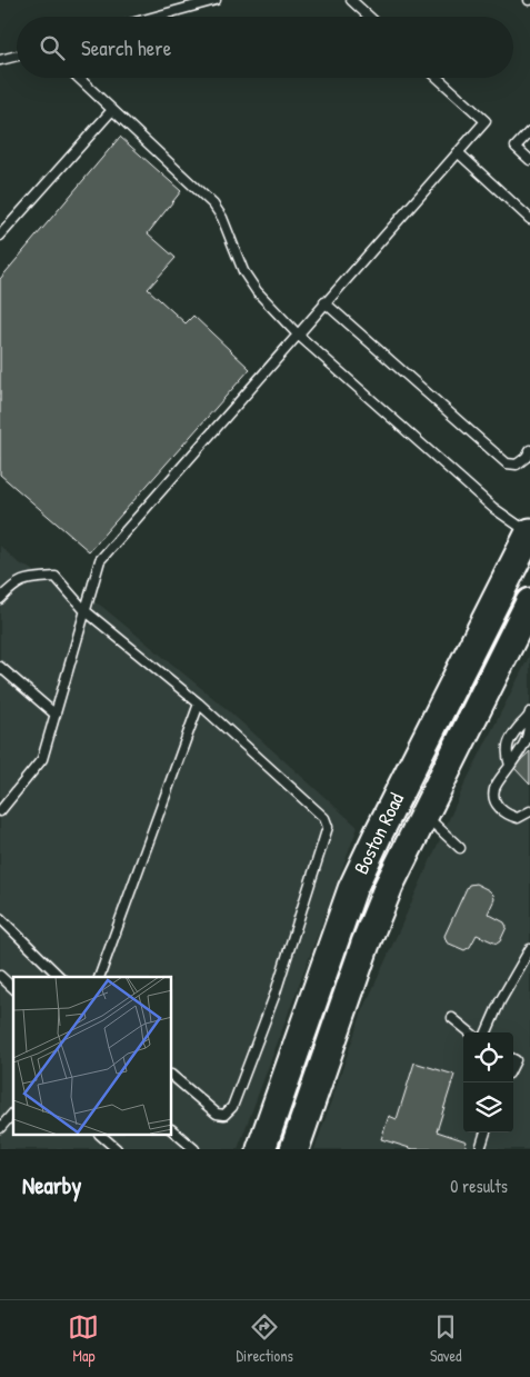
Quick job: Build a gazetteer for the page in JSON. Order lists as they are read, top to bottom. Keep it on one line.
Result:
{"streets":{"main road":["Boston Road"]},"page":{"search":"Search here","heading":["Nearby","0 results"],"nav":["Map","Directions","Saved"]}}
